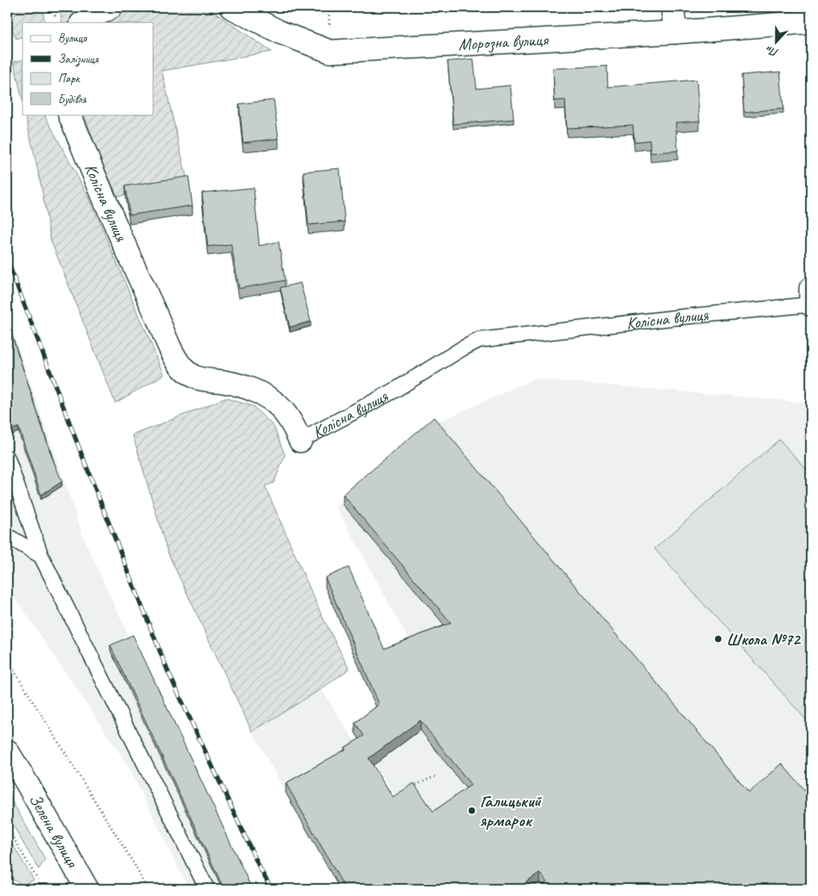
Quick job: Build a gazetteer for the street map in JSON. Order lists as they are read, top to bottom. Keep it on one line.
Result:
{"streets":{"street":["Морозна вулиця","Колісна вулиця","Зелена вулиця"]},"places":["Школа №72","Галицький ярмарок"],"legend":["Вулиця","Залізниця","Парк","Будівля"],"north":"bottom"}
